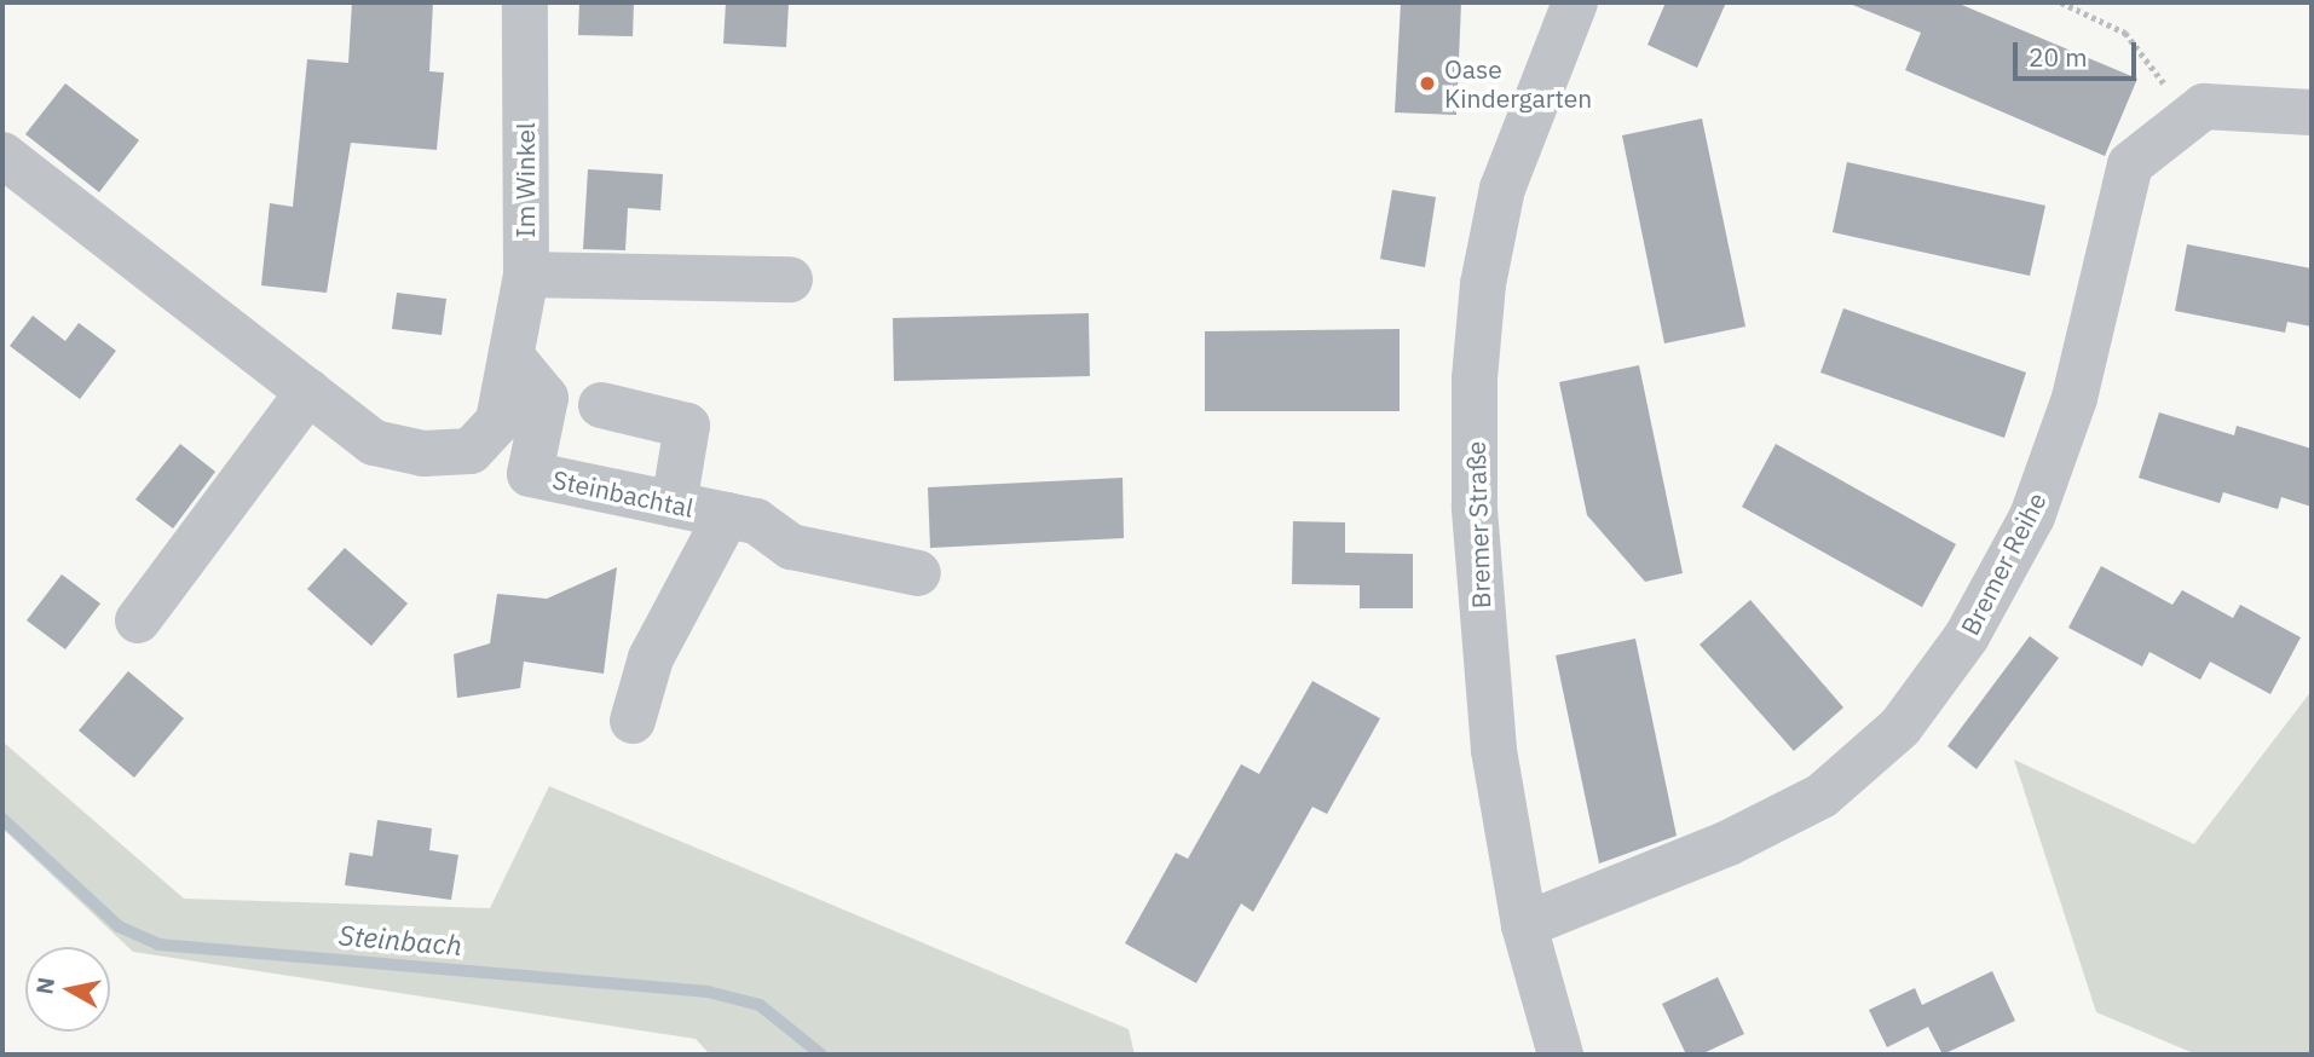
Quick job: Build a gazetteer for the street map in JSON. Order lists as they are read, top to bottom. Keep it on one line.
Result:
{"streets":{"street":["Im Winkel","Steinbachtal","Bremer Straße","Bremer Reihe"]},"crossings":[["Im Winkel","Steinbachtal"],["Bremer Straße","Bremer Reihe"]],"water":["Steinbach"],"places":["Oase Kindergarten"],"scale_bar":"20 m","north":"left"}
